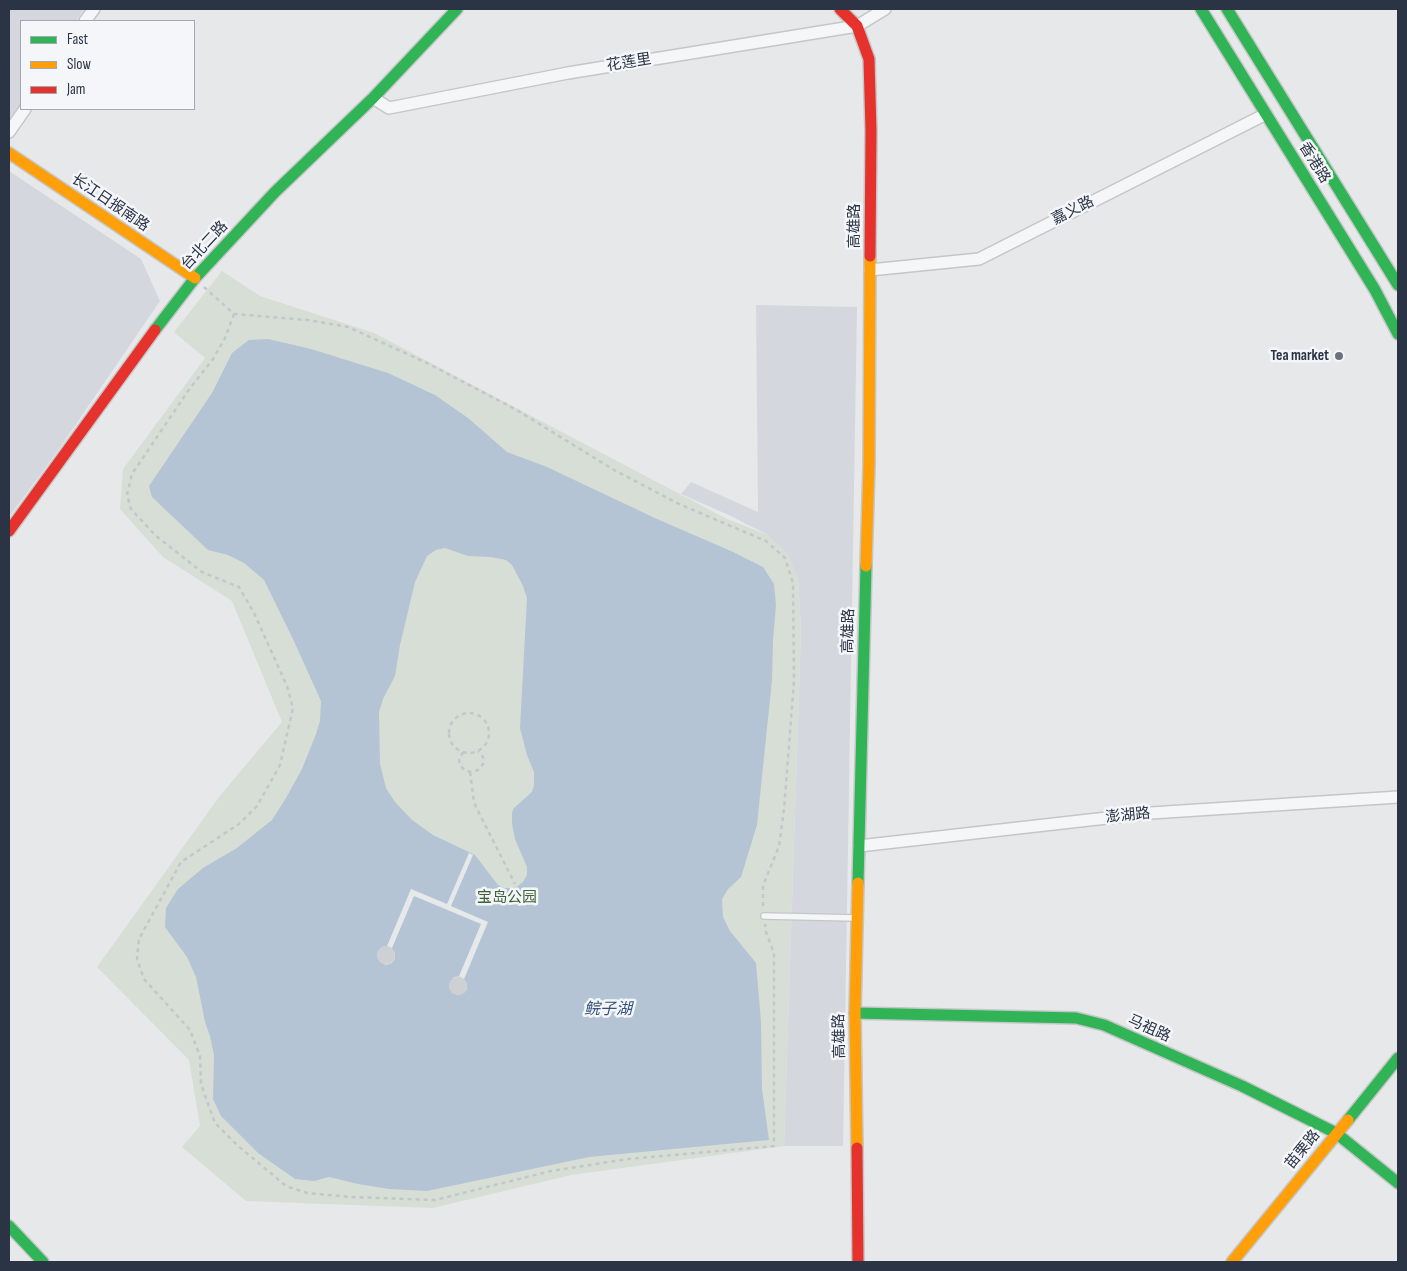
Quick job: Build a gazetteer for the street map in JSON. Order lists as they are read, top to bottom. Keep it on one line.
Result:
{"streets":{"street":["花莲里","香港路","长江日报南路","嘉义路","高雄路","台北二路","澎湖路","马祖路","苗栗路"]},"crossings":[["花莲里","高雄路"],["花莲里","台北二路"],["香港路","嘉义路"],["长江日报南路","台北二路"],["嘉义路","高雄路"],["高雄路","澎湖路"],["高雄路","马祖路"],["马祖路","苗栗路"]],"water":["鲩子湖"],"parks":["宝岛公园"],"places":["Tea market"],"legend":["Fast","Slow","Jam"]}
